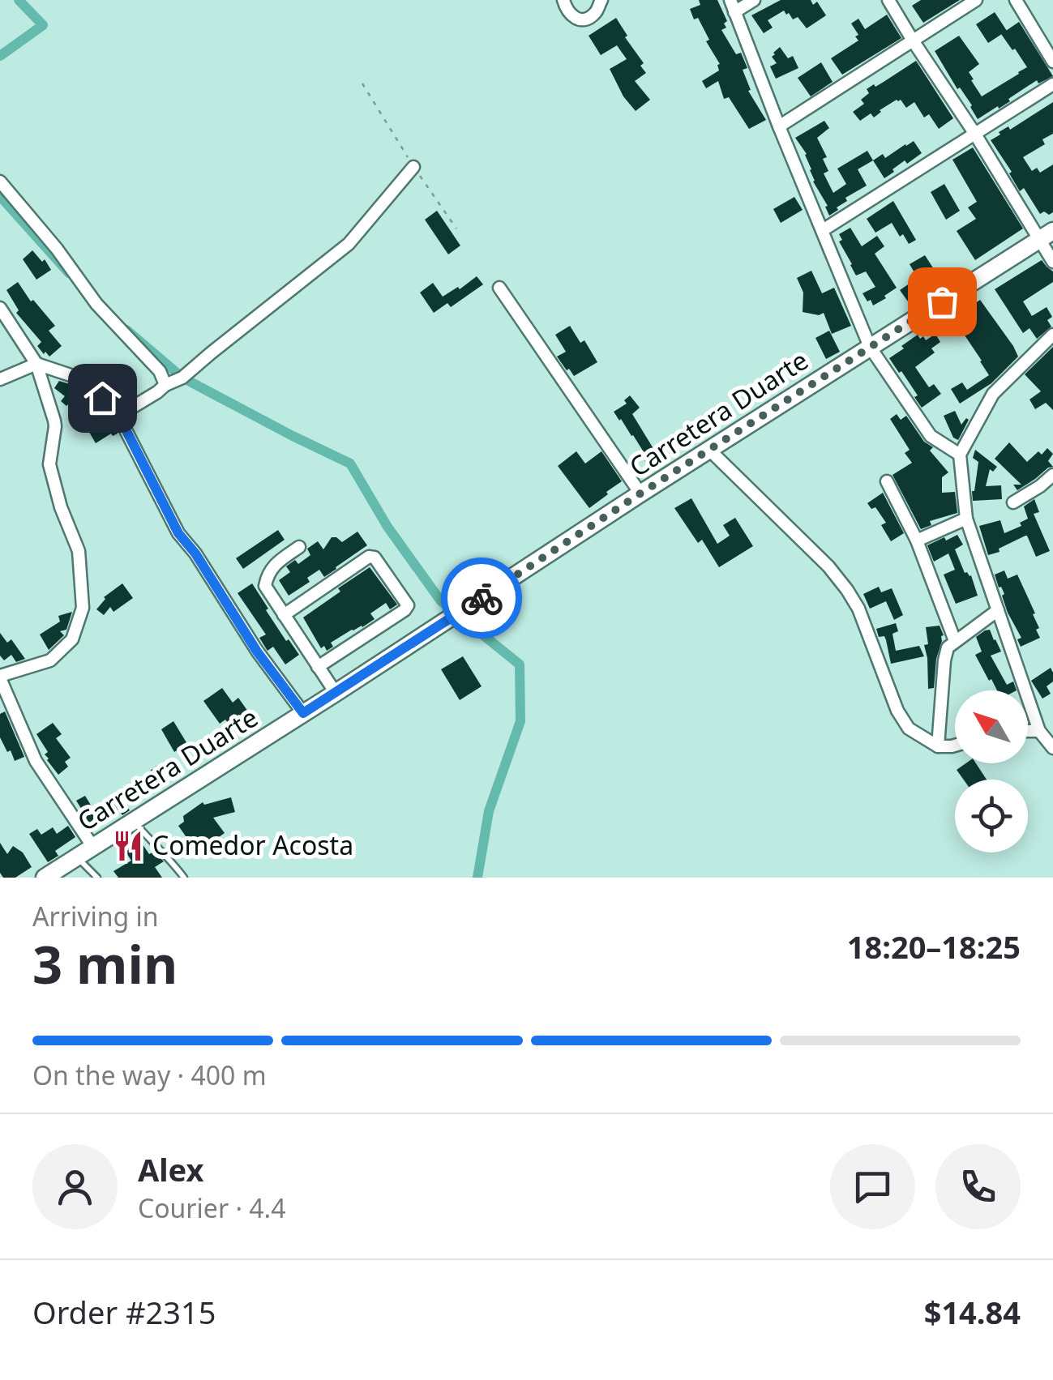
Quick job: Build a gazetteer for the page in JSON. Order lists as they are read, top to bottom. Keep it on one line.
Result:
{"streets":{"main road":["Carretera Duarte"]},"places":{"restaurant":["Comedor Acosta"]},"north":"top left","page":{"heading":["3 min","Arriving in","18:20–18:25"],"panel":["Alex","Courier · 4.4","Order #2315","$14.84"],"bar":"On the way · 400 m"}}
